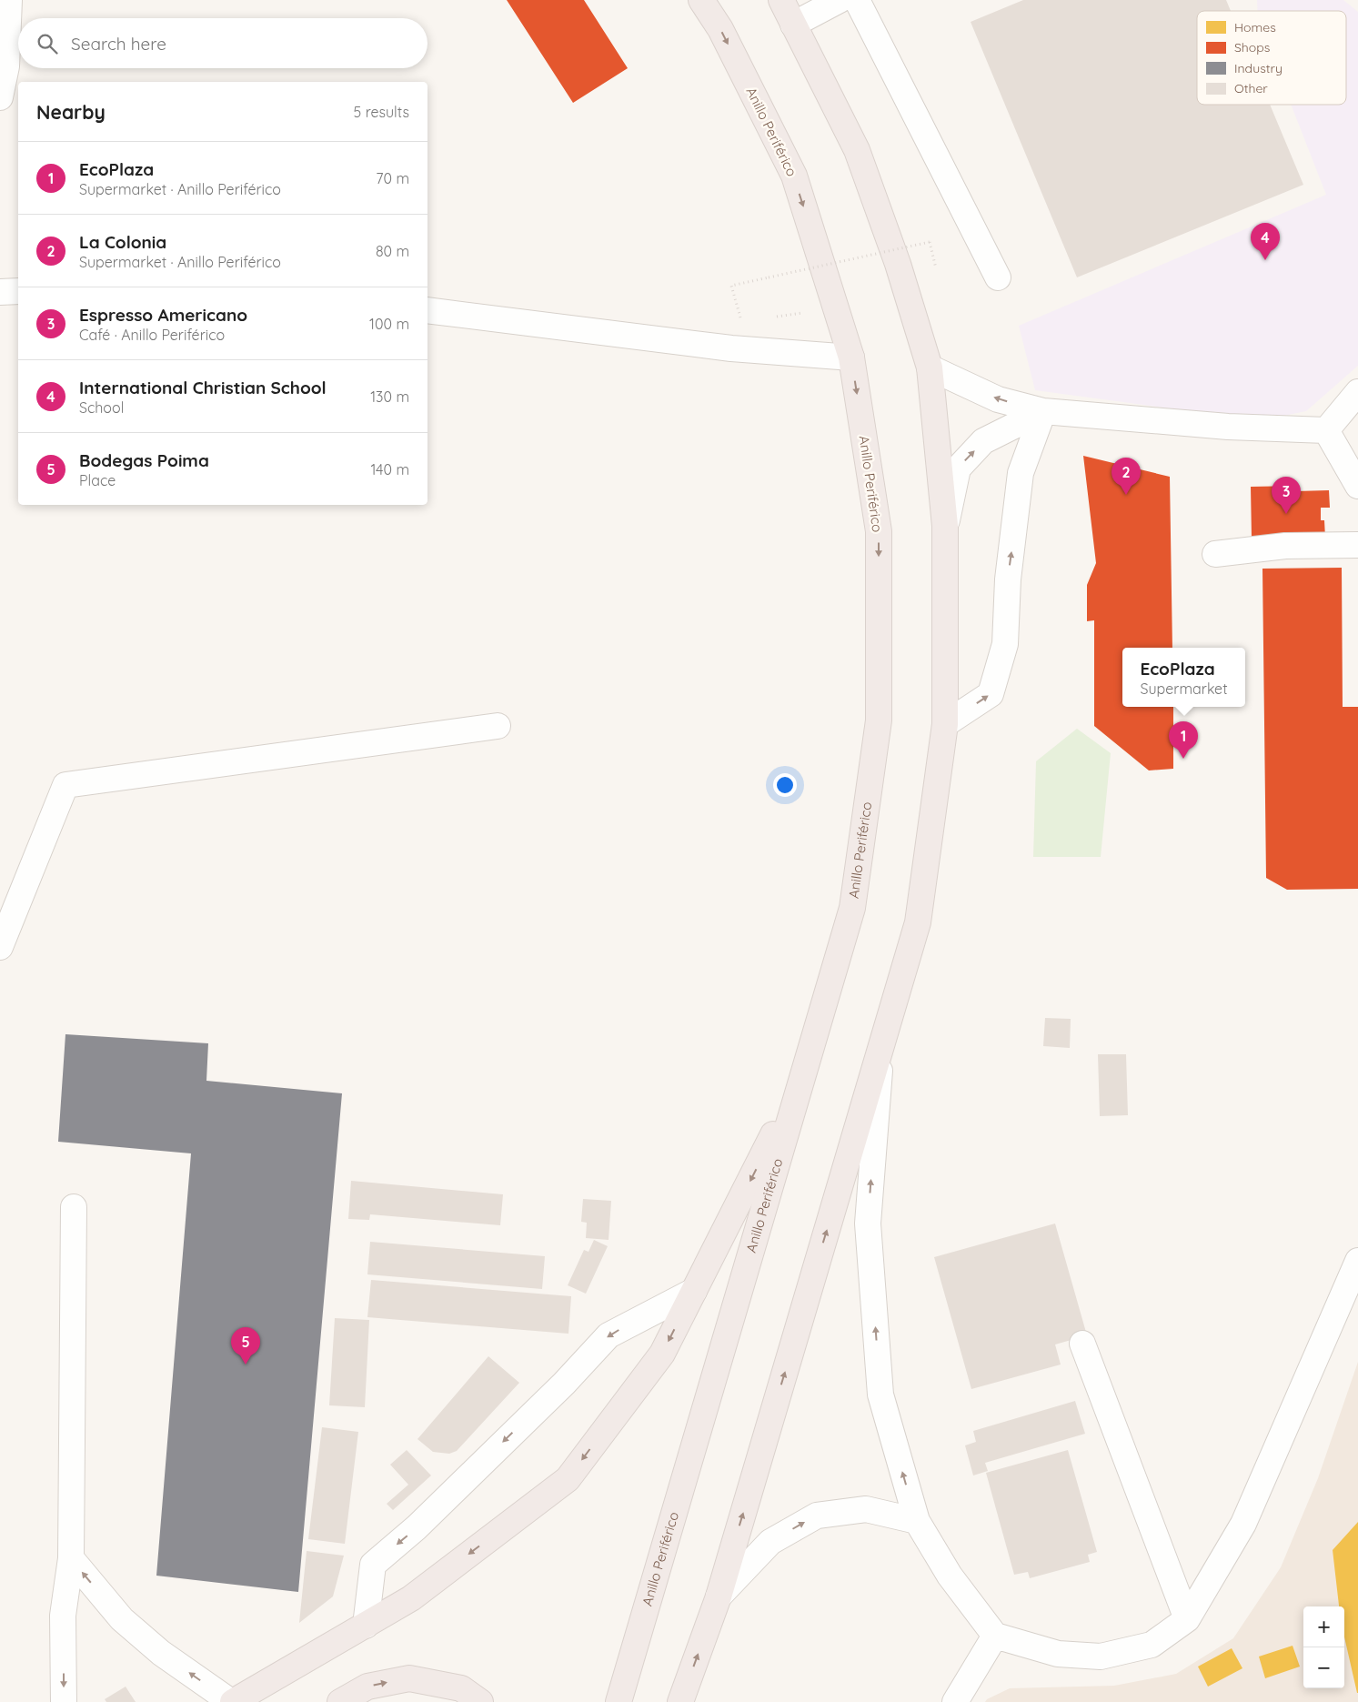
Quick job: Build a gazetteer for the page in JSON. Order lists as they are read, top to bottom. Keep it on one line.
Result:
{"streets":{"highway":["Anillo Periférico"]},"legend":["Homes","Shops","Industry","Other"],"page":{"search":"Search here","heading":["Nearby","5 results"],"list":[{"mark":"1","name":"EcoPlaza","note":"Supermarket · Anillo Periférico","value":"70 m"},{"mark":"2","name":"La Colonia","note":"Supermarket · Anillo Periférico","value":"80 m"},{"mark":"3","name":"Espresso Americano","note":"Café · Anillo Periférico","value":"100 m"},{"mark":"4","name":"International Christian School","note":"School","value":"130 m"},{"mark":"5","name":"Bodegas Poima","note":"Place","value":"140 m"}],"pins":["4","2","3","1","5"],"popup":["EcoPlaza","Supermarket"],"map_buttons":["+","−"]}}
